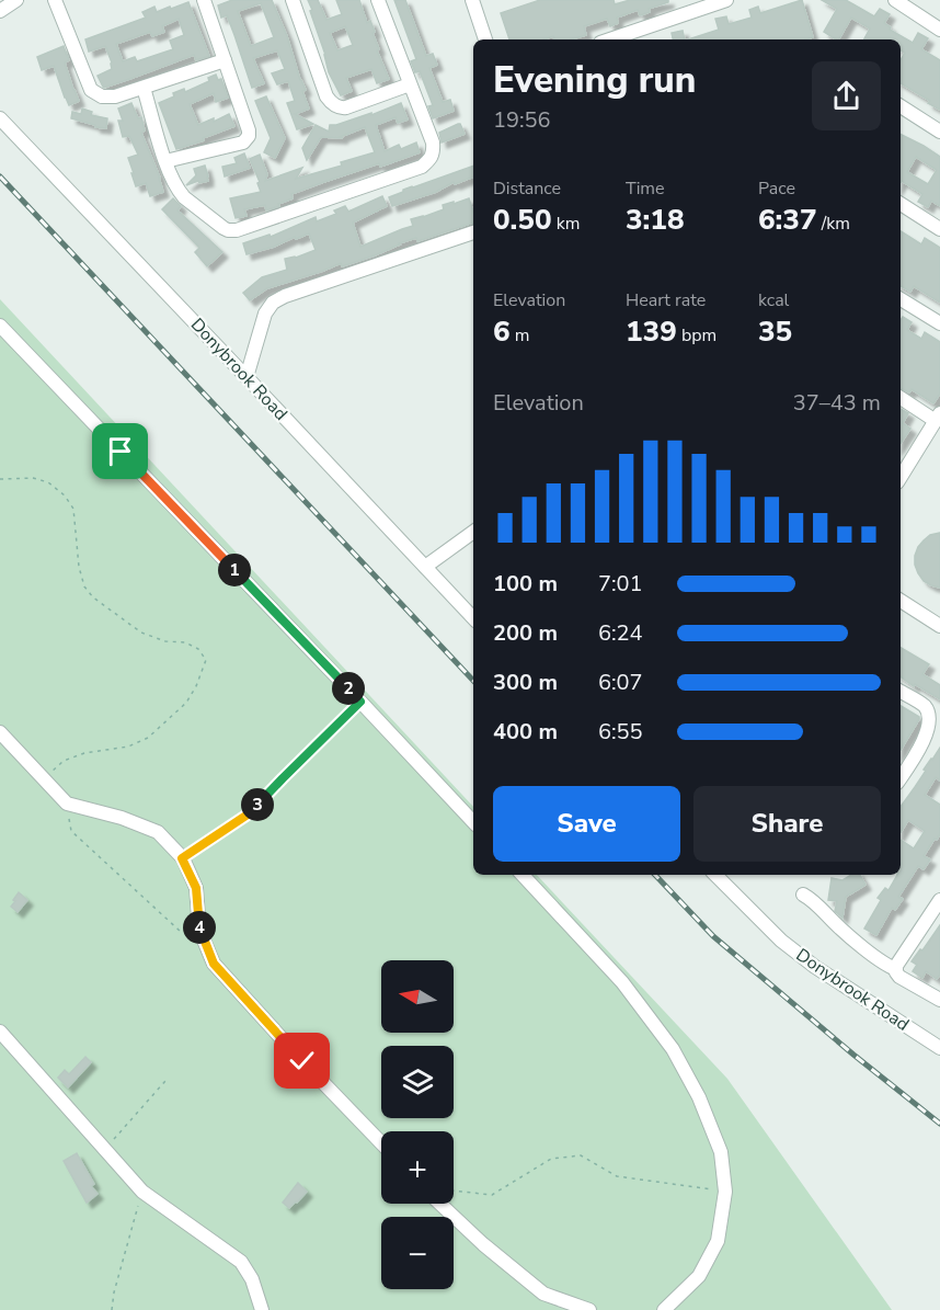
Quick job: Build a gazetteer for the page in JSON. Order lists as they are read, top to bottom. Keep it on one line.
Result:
{"streets":{"street":["Donybrook Road"]},"north":"left","page":{"heading":["Evening run","19:56"],"stats":[["Distance","0.50 km"],["Time","3:18"],["Pace","6:37 /km"],["Elevation","6 m"],["Heart rate","139 bpm"],["kcal","35"]],"chart":["Elevation","37–43 m"],"pins":["1","2","3","4"],"list":[{"name":"100 m","note":"7:01"},{"name":"200 m","note":"6:24"},{"name":"300 m","note":"6:07"},{"name":"400 m","note":"6:55"}],"buttons":["Save","Share"],"map_buttons":["+","−"]}}
